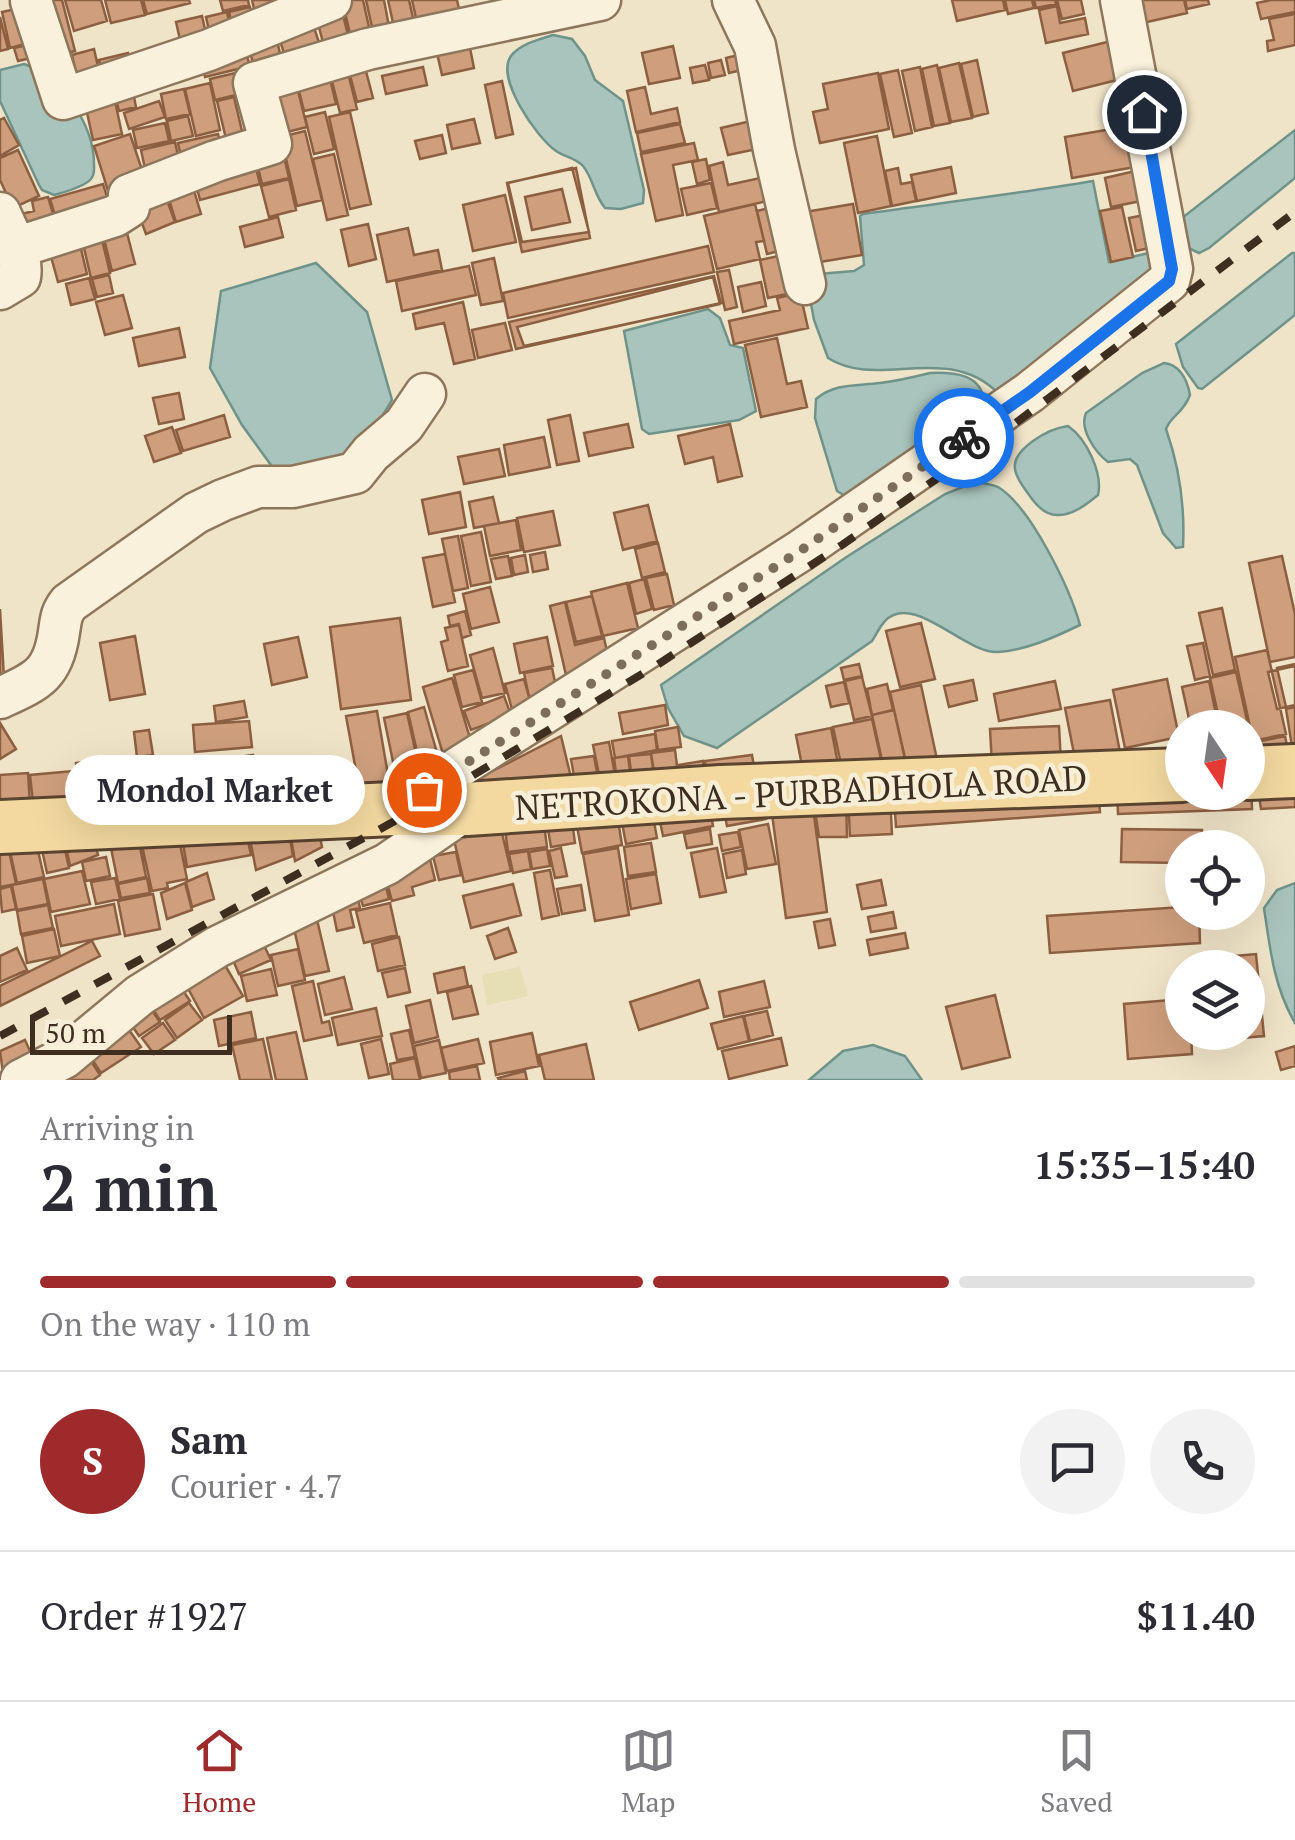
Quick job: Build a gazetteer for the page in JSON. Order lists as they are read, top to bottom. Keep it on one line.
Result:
{"streets":{"main road":["NETROKONA - PURBADHOLA ROAD"]},"places":["Mondol Market"],"scale_bar":"50 m","north":"bottom","page":{"bubble":"Mondol Market","scale":"50 m","heading":["2 min","Arriving in","15:35–15:40"],"panel":["Sam","Courier · 4.7","Order #1927","$11.40"],"bar":"On the way · 110 m","round":"S","tabs":["Home","Map","Saved"]}}
